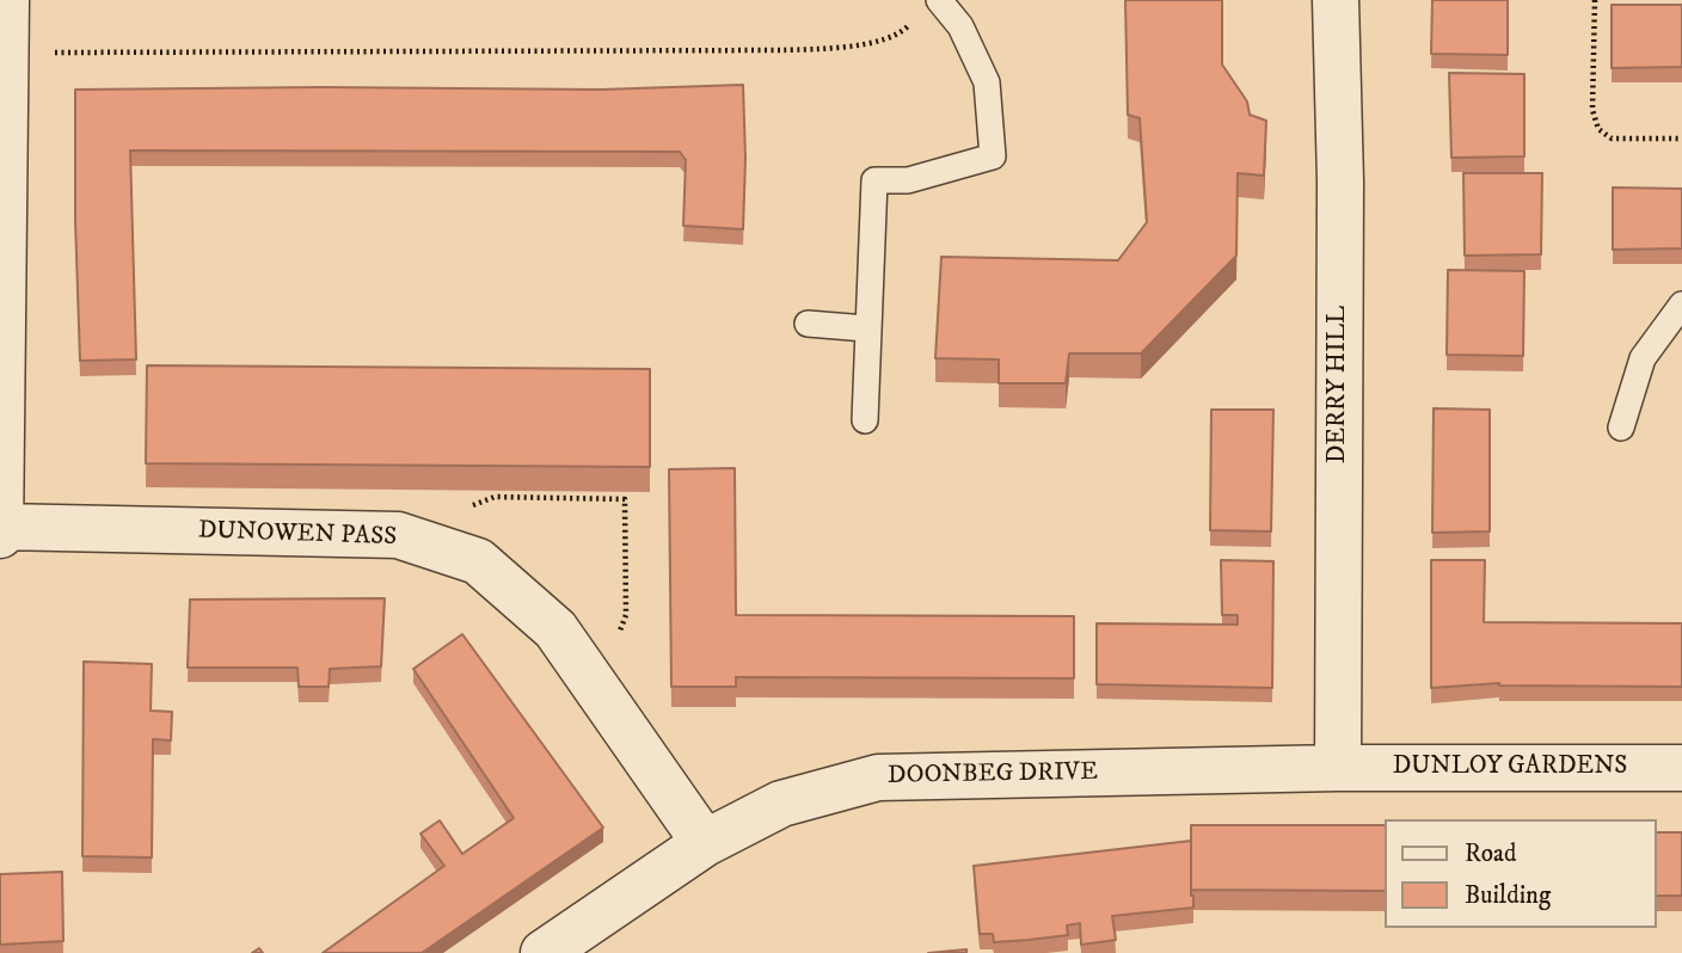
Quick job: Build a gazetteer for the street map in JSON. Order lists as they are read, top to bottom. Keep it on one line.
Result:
{"streets":{"street":["DERRY HILL","DUNOWEN PASS","DUNLOY GARDENS","DOONBEG DRIVE"]},"crossings":[["DERRY HILL","DUNLOY GARDENS"],["DERRY HILL","DOONBEG DRIVE"],["DUNOWEN PASS","DOONBEG DRIVE"],["DUNLOY GARDENS","DOONBEG DRIVE"]],"legend":["Road","Building"]}
